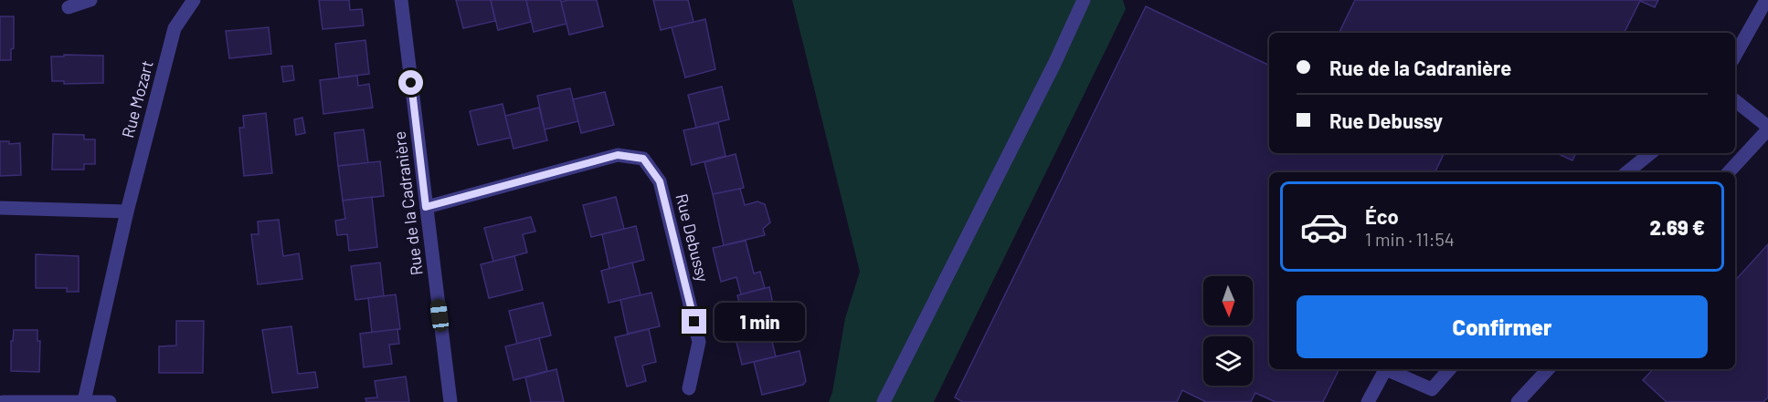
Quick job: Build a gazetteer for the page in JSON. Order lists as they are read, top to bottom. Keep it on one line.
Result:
{"streets":{"street":["Rue Mozart","Rue de la Cadranière","Rue Debussy"]},"crossings":[["Rue de la Cadranière","Rue Debussy"]],"north":"bottom","page":{"banner":["Rue de la Cadranière","Rue Debussy"],"list":[{"name":"Éco","note":"1 min · 11:54","value":"2.69 €"}],"buttons":"Confirmer","bubble":"1 min"}}
